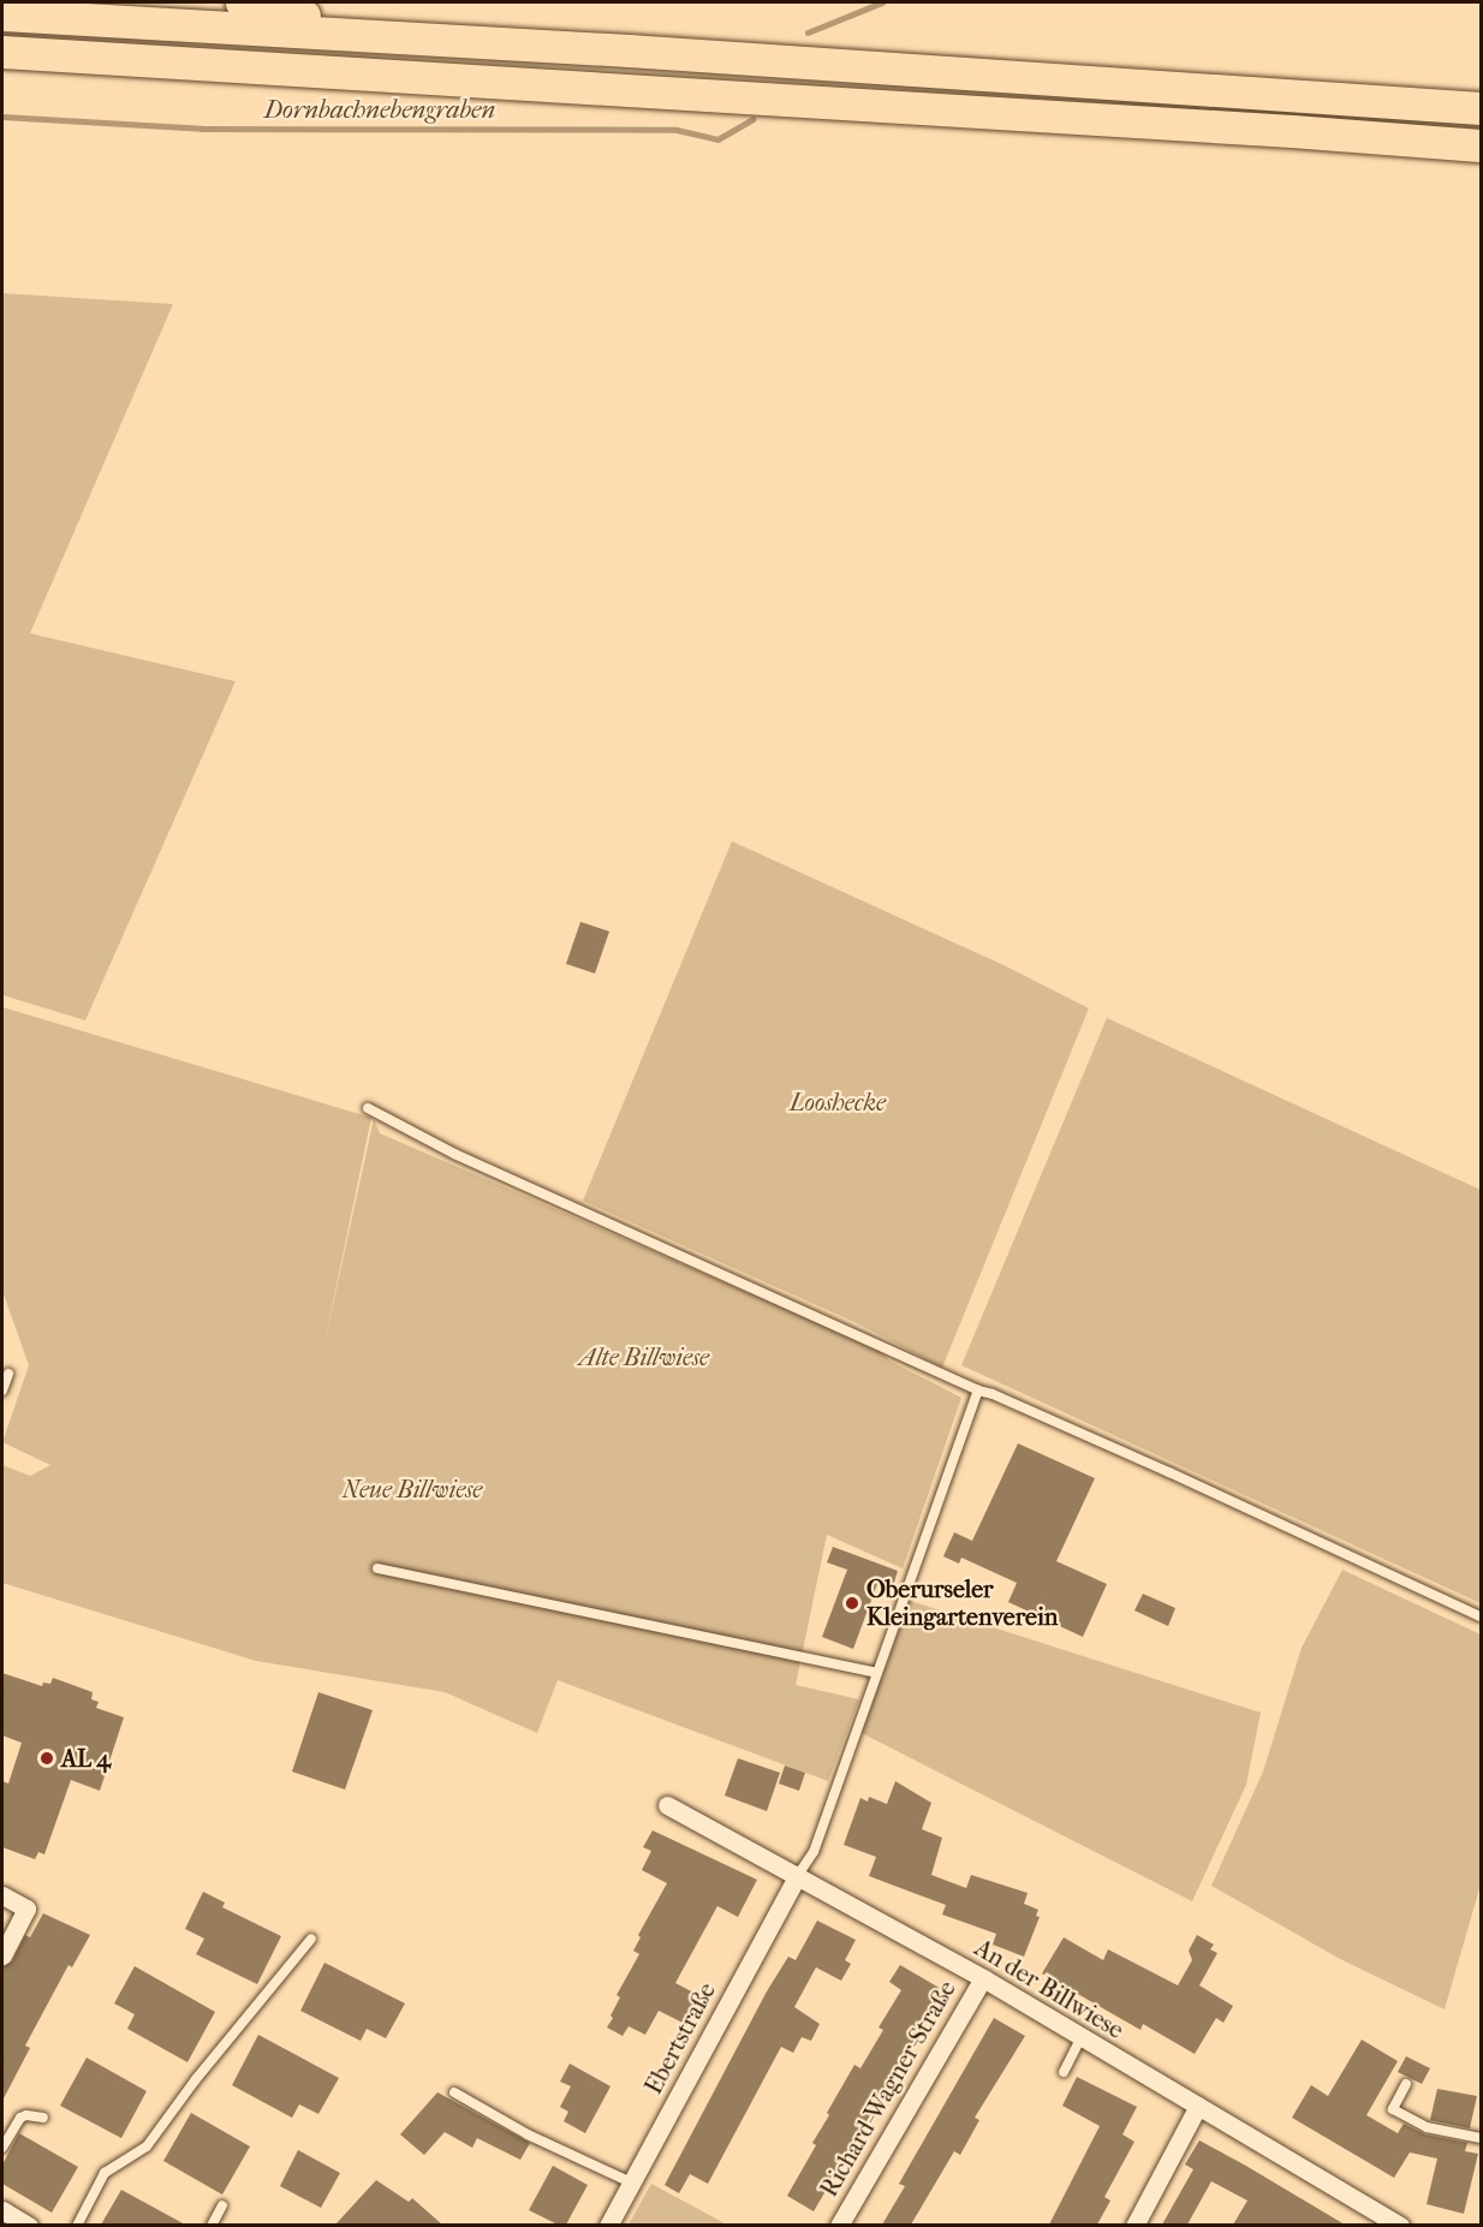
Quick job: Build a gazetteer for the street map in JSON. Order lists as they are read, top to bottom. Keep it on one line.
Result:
{"streets":{"street":["An der Billwiese","Ebertstraße","Richard-Wagner-Straße"]},"crossings":[["An der Billwiese","Ebertstraße"],["An der Billwiese","Richard-Wagner-Straße"]],"water":["Dornbachnebengraben"],"parks":["Looshecke","Alte Billwiese","Neue Billwiese"],"places":["Oberurseler Kleingartenverein","AL 4"]}
